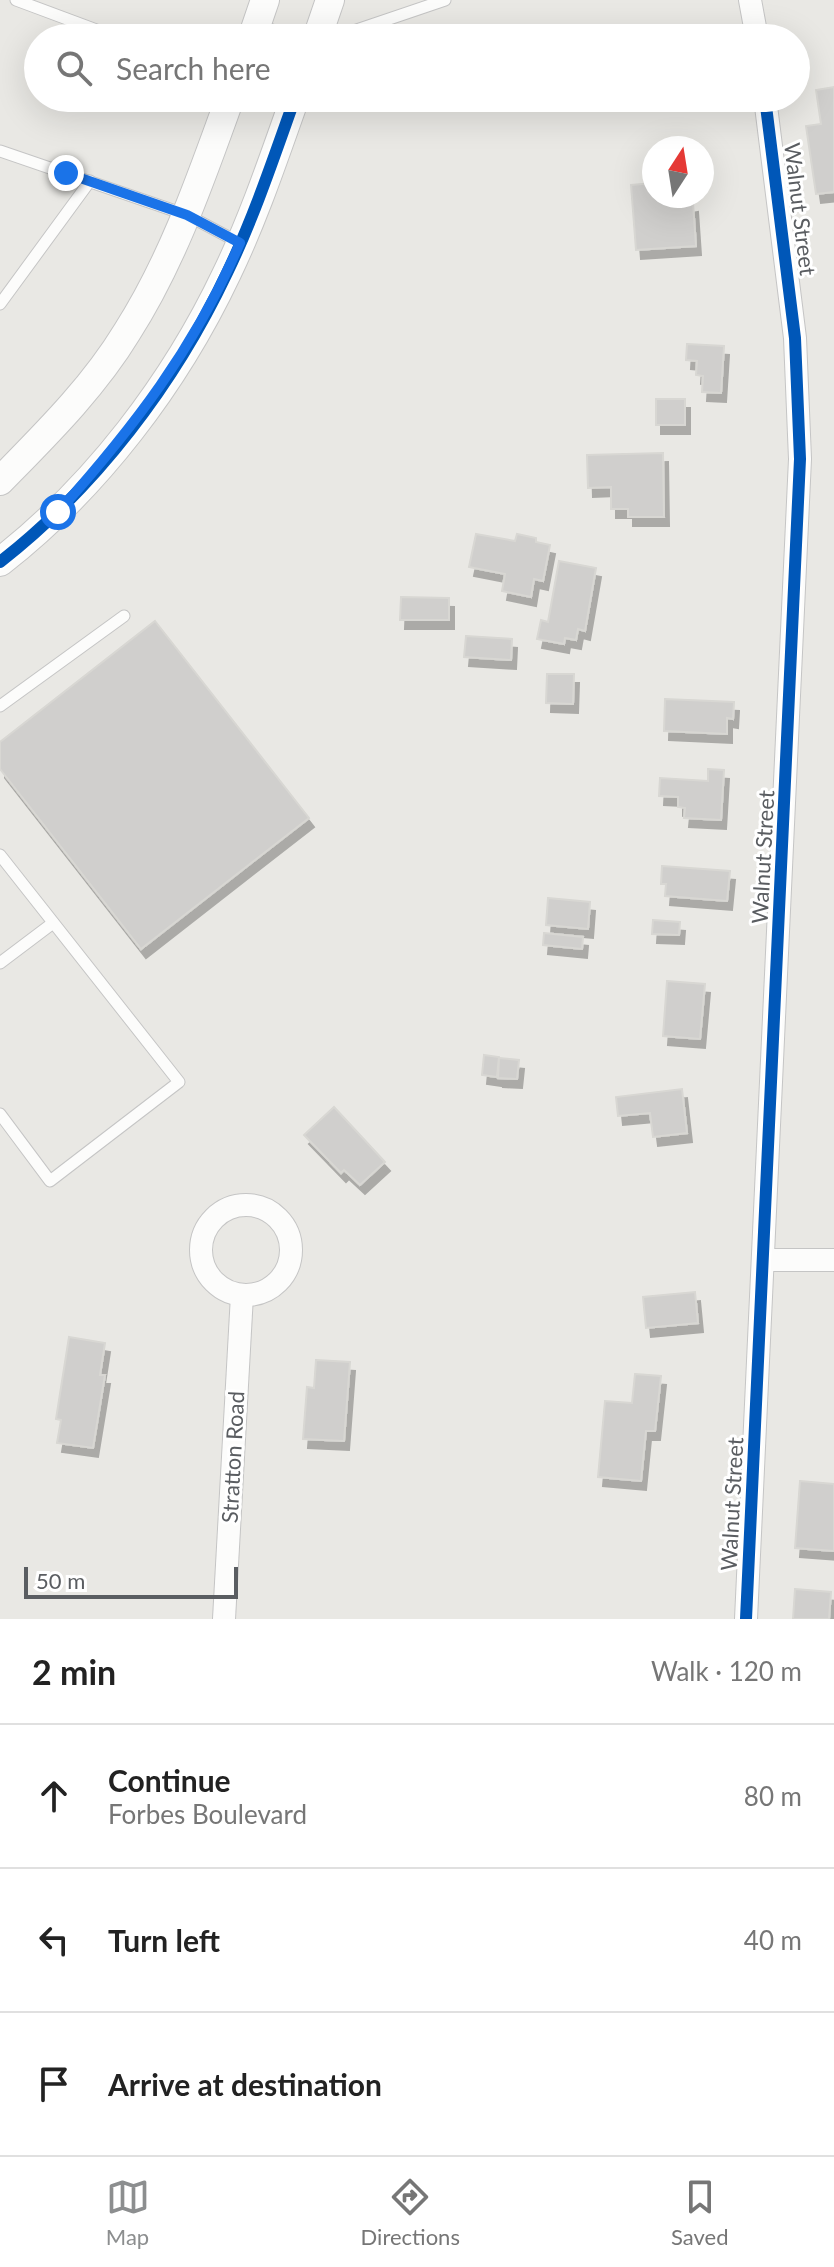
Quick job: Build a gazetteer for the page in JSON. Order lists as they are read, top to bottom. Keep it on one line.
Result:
{"streets":{"street":["Walnut Street","Stratton Road"]},"scale_bar":"50 m","north":"top","page":{"search":"Search here","scale":"50 m","heading":["2 min","Walk · 120 m"],"list":[["Continue","Forbes Boulevard","80 m"],["Turn left","40 m"],"Arrive at destination"],"nav":["Map","Directions","Saved"]}}
